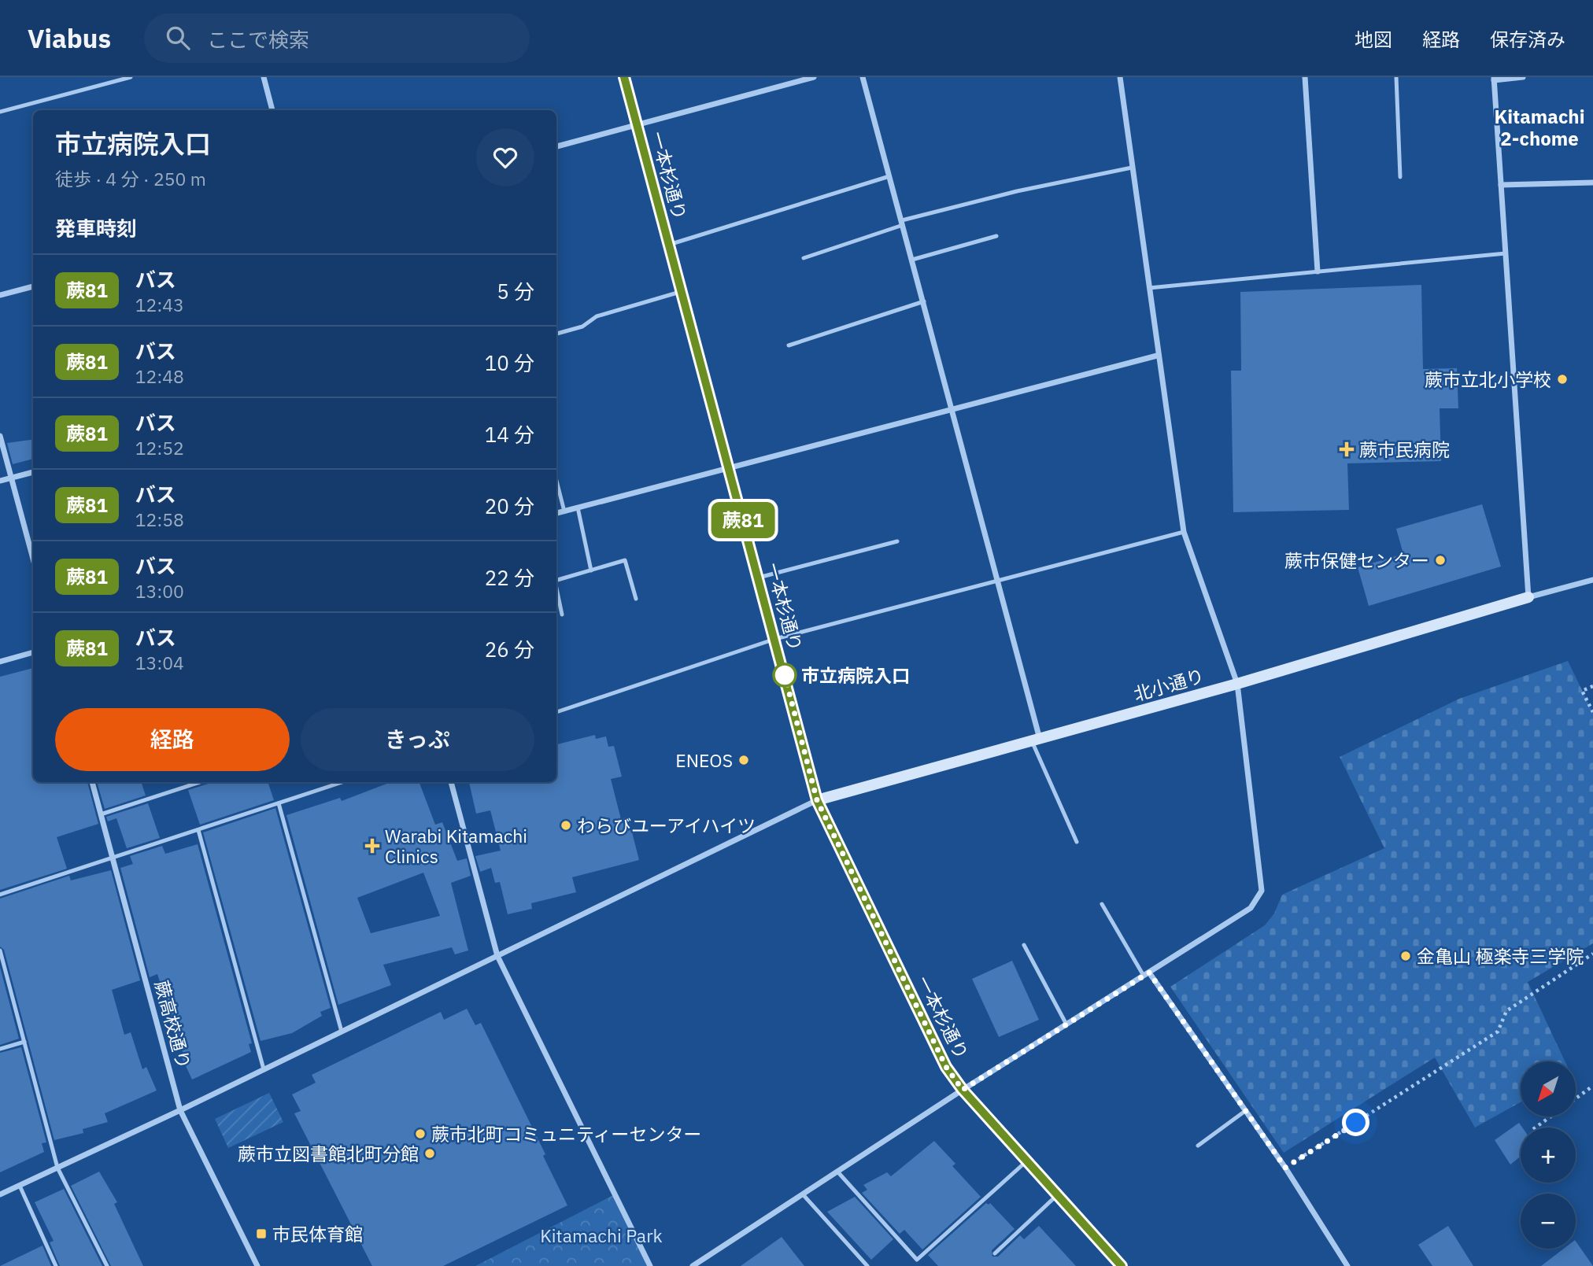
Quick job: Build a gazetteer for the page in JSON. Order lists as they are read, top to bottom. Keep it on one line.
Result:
{"streets":{"street":["一本杉通り","北小通り","蕨高校通り"]},"crossings":[["一本杉通り","北小通り"]],"districts":["Kitamachi 2-chome"],"parks":["Kitamachi Park"],"places":{"other":["蕨市立北小学校","蕨市保健センター","市立病院入口","ENEOS","わらびユーアイハイツ","金亀山 極楽寺三学院","蕨市北町コミュニティーセンター","蕨市立図書館北町分館"],"health":["蕨市民病院","Warabi Kitamachi Clinics"],"transit":["市民体育館"]},"lines":["bus line 蕨81"],"north":"bottom left","page":{"header":"Viabus","search":"ここで検索","nav":["地図","経路","保存済み"],"on_map":"蕨81","heading":[["市立病院入口","徒歩 · 4 分 · 250 m"],"発車時刻"],"list":[{"mark":"蕨81","name":"バス","note":"12:43","value":"5 分"},{"mark":"蕨81","name":"バス","note":"12:48","value":"10 分"},{"mark":"蕨81","name":"バス","note":"12:52","value":"14 分"},{"mark":"蕨81","name":"バス","note":"12:58","value":"20 分"},{"mark":"蕨81","name":"バス","note":"13:00","value":"22 分"},{"mark":"蕨81","name":"バス","note":"13:04","value":"26 分"}],"buttons":["経路","きっぷ"],"map_buttons":["+","−"]}}
